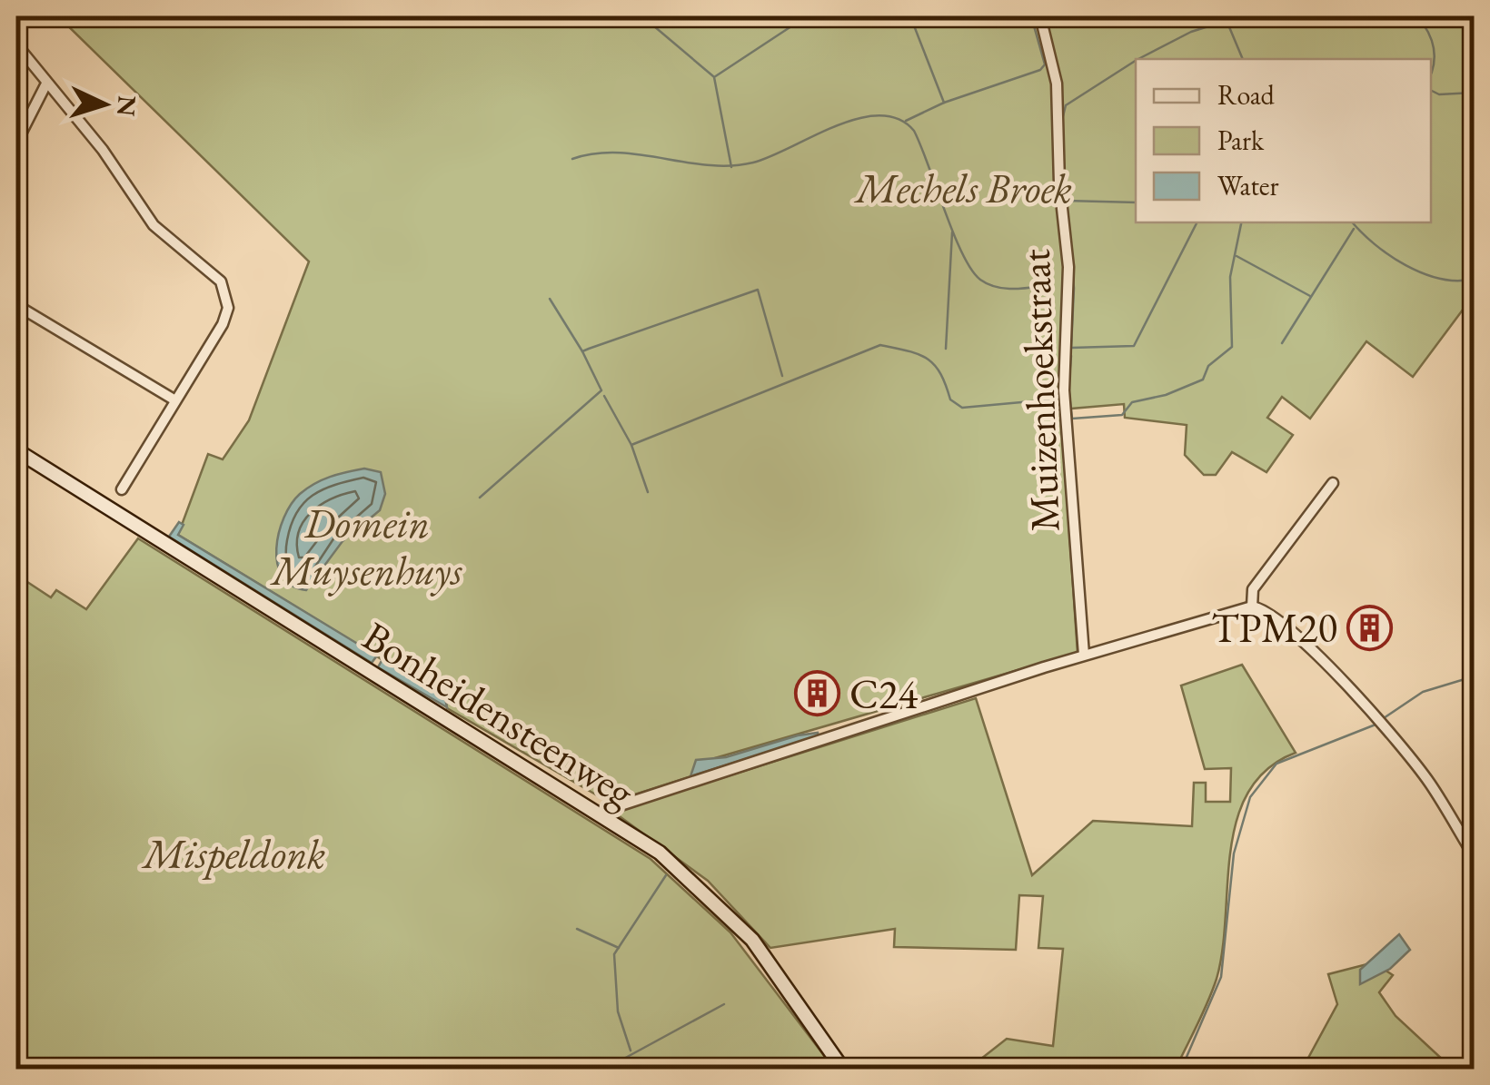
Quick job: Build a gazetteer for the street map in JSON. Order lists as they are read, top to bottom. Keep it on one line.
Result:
{"streets":{"street":["Muizenhoekstraat","Bonheidensteenweg"]},"parks":["Mechels Broek","Domein Muysenhuys","Mispeldonk"],"places":{"building":["TPM20","C24"]},"legend":["Road","Park","Water"],"north":"right"}
